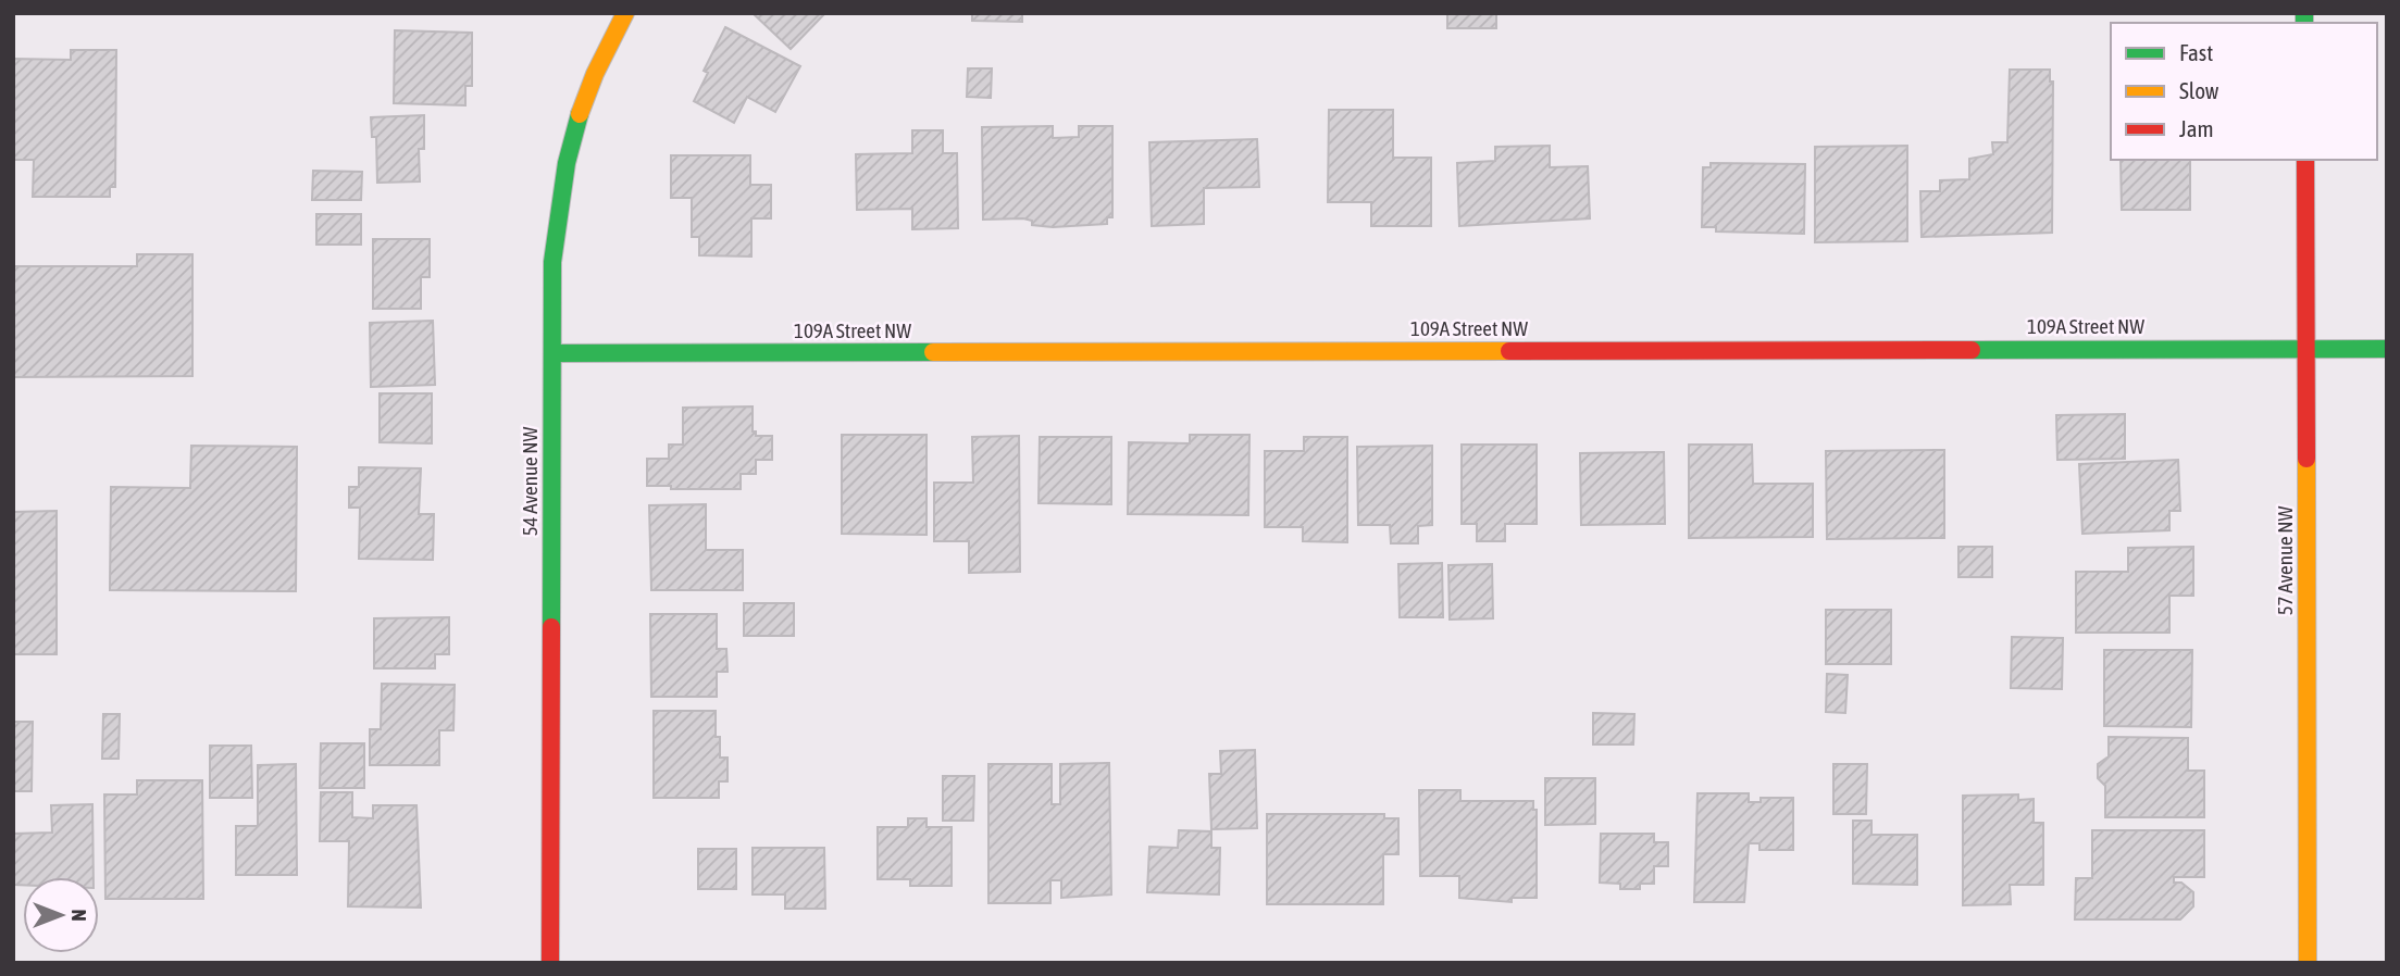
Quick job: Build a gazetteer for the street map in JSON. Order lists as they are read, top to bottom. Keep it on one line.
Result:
{"streets":{"street":["109A Street NW","54 Avenue NW","57 Avenue NW"]},"crossings":[["109A Street NW","54 Avenue NW"],["109A Street NW","57 Avenue NW"]],"legend":["Fast","Slow","Jam"],"north":"right"}
